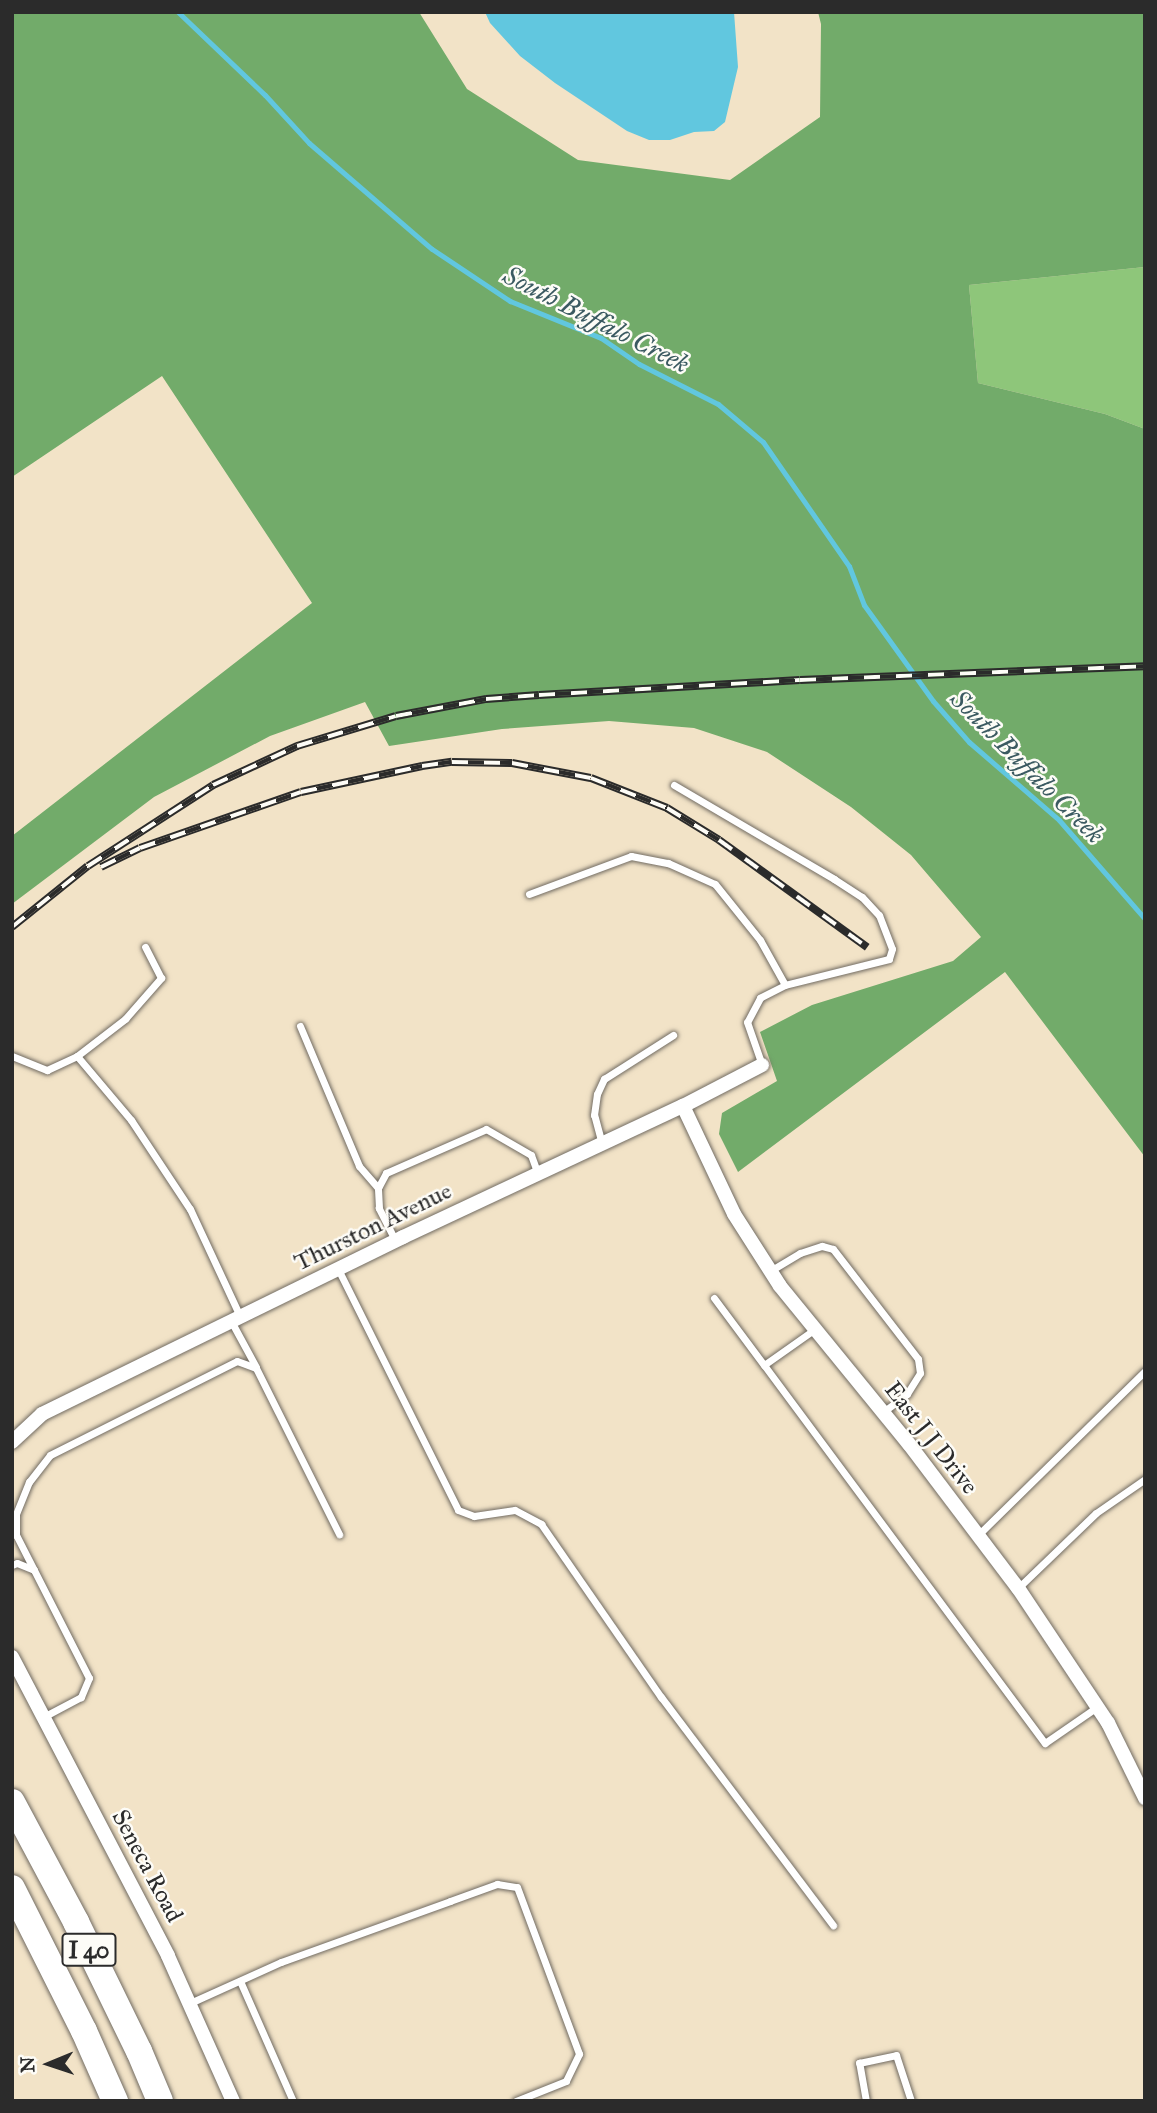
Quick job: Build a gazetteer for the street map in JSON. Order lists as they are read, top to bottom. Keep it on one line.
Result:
{"streets":{"highway":["I 40"],"street":["Thurston Avenue","East J J Drive","Seneca Road"]},"crossings":[["Thurston Avenue","East J J Drive"]],"water":["South Buffalo Creek"],"north":"left"}
